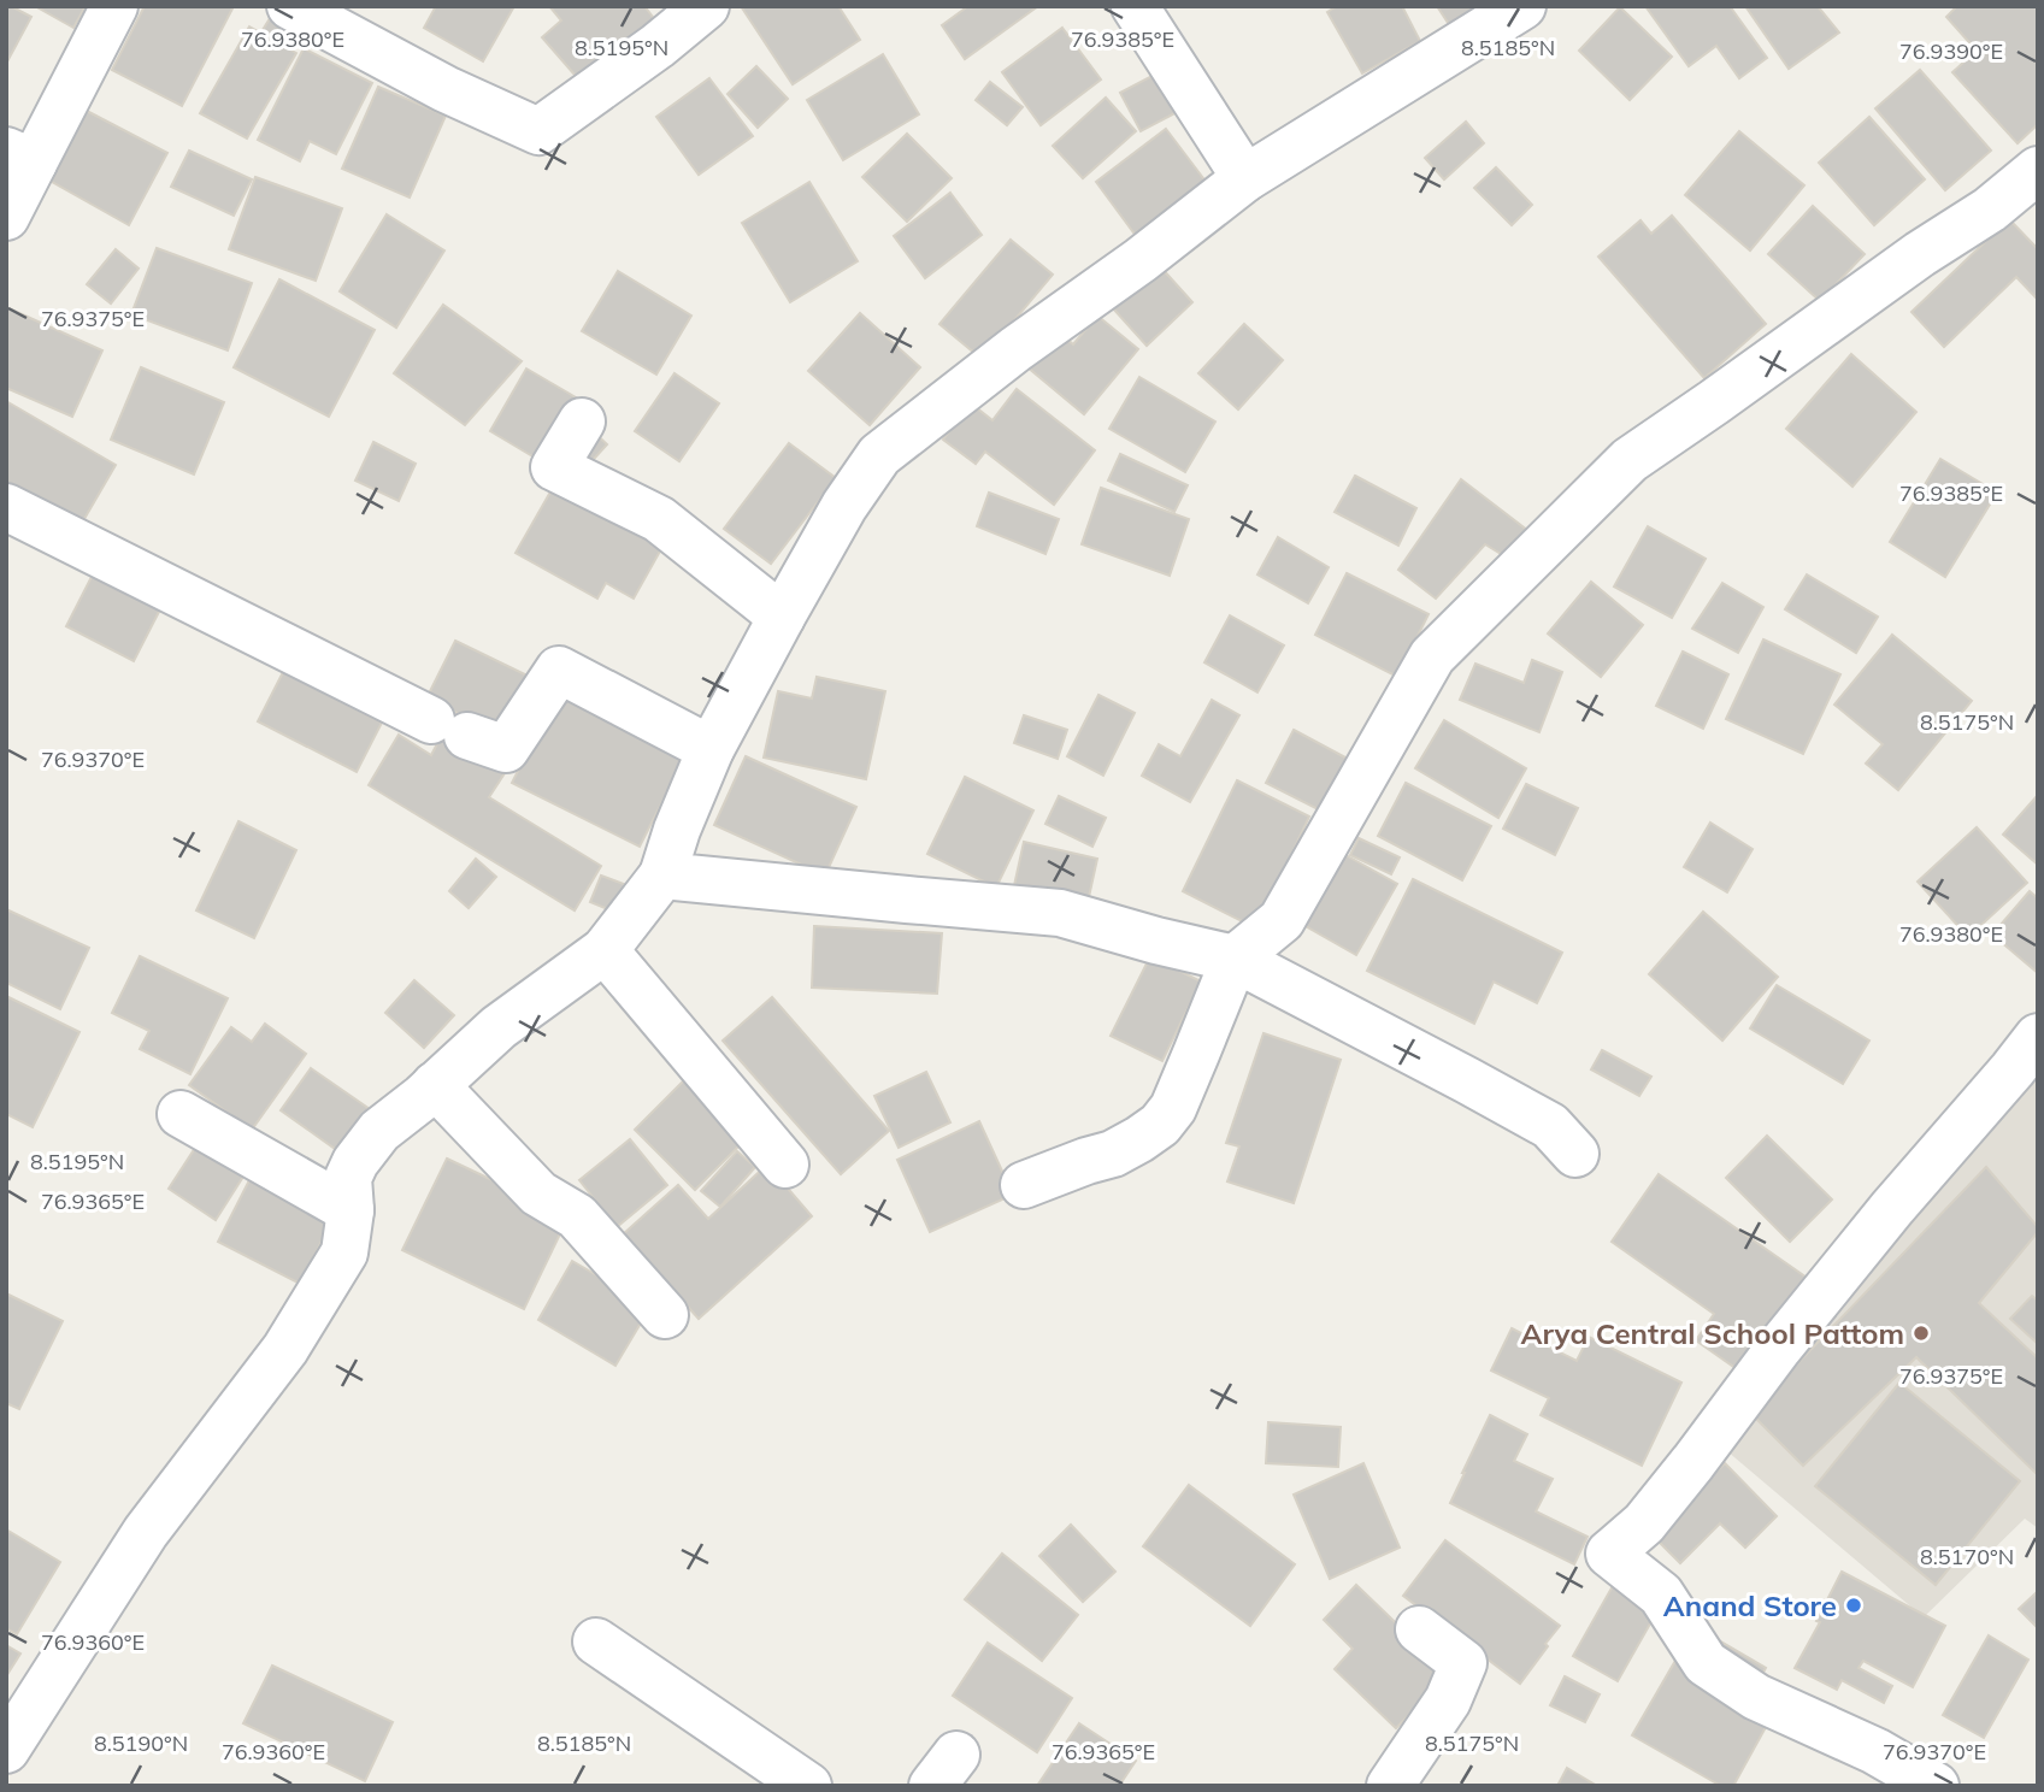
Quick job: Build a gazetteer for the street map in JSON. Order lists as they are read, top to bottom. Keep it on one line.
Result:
{"places":["Arya Central School Pattom","Anand Store"],"coordinates":["76.9380°E","76.9385°E","8.5195°N","8.5185°N","76.9390°E","76.9375°E","8.5175°N","76.9370°E","76.9365°E","8.5170°N","76.9360°E","8.5190°N"]}
